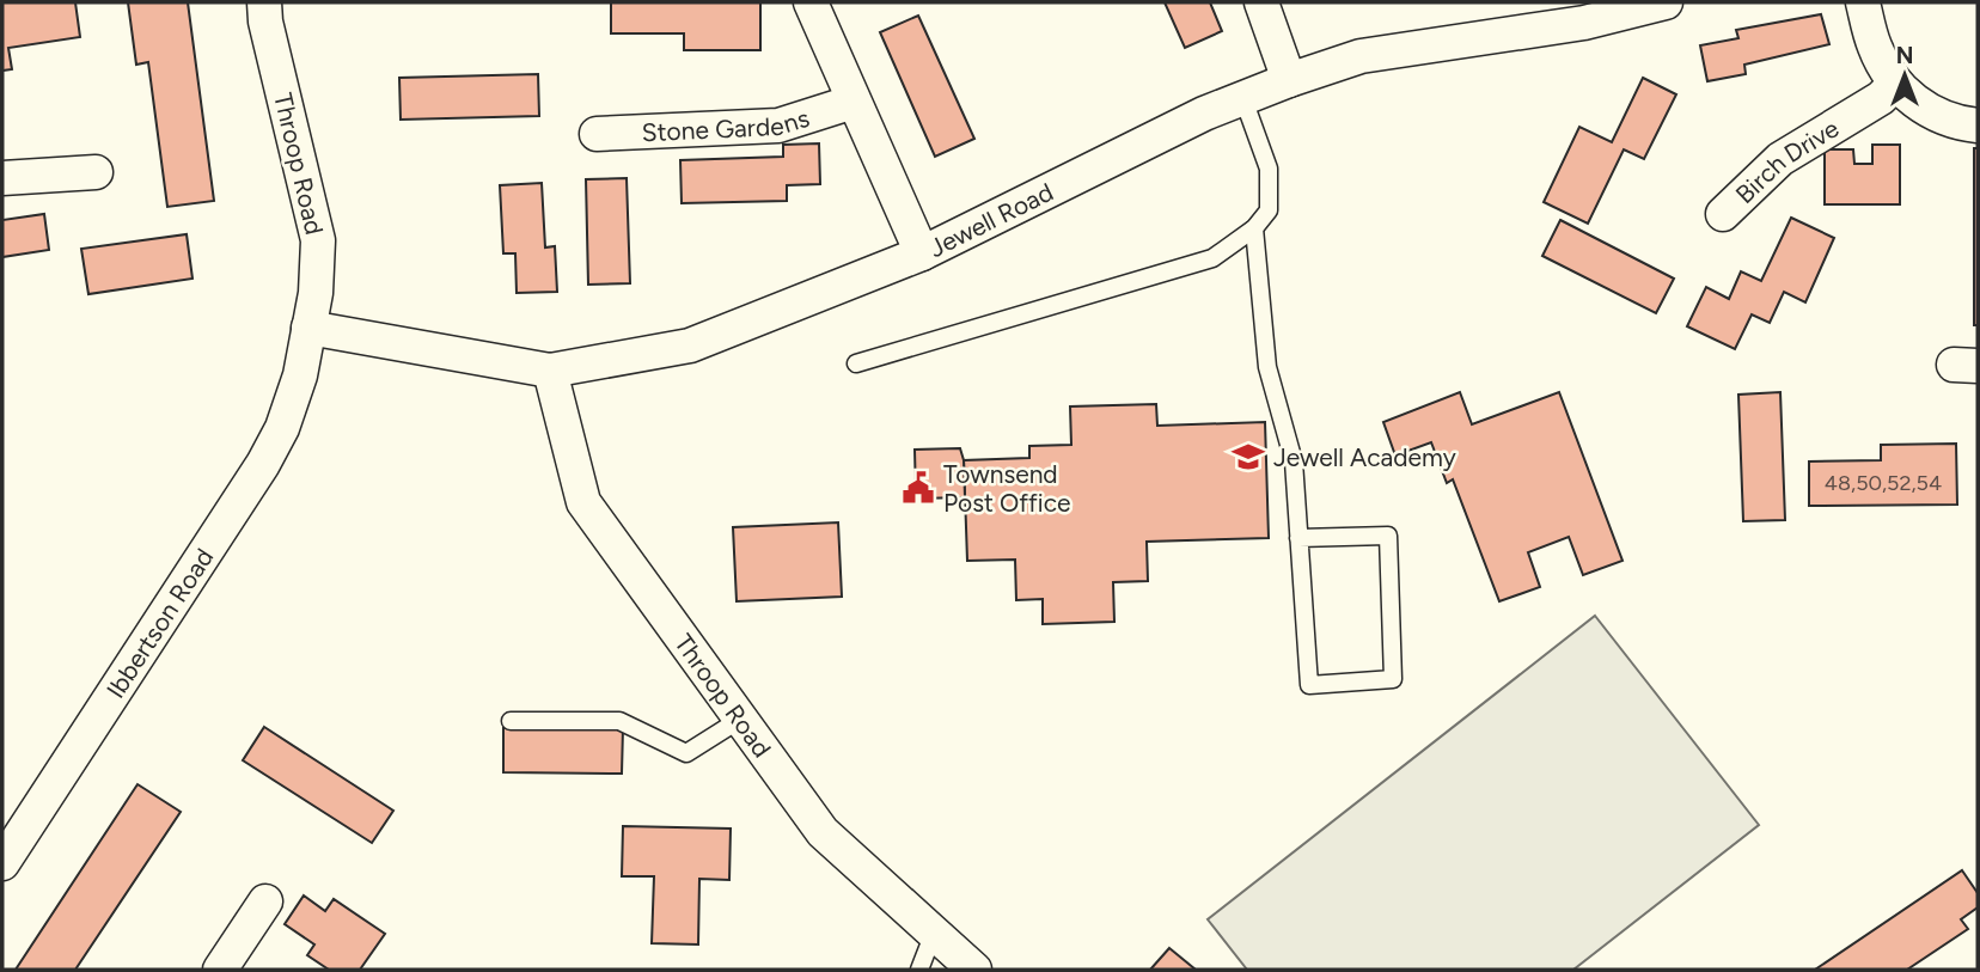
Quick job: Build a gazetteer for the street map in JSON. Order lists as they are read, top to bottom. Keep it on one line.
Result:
{"streets":{"street":["Stone Gardens","Birch Drive","Throop Road","Jewell Road","Ibbertson Road"]},"crossings":[["Throop Road","Jewell Road"],["Throop Road","Ibbertson Road"]],"places":{"school or university":["Jewell Academy"],"public building":["Townsend Post Office"]},"house_numbers":["48,50,52,54"],"north":"top"}
